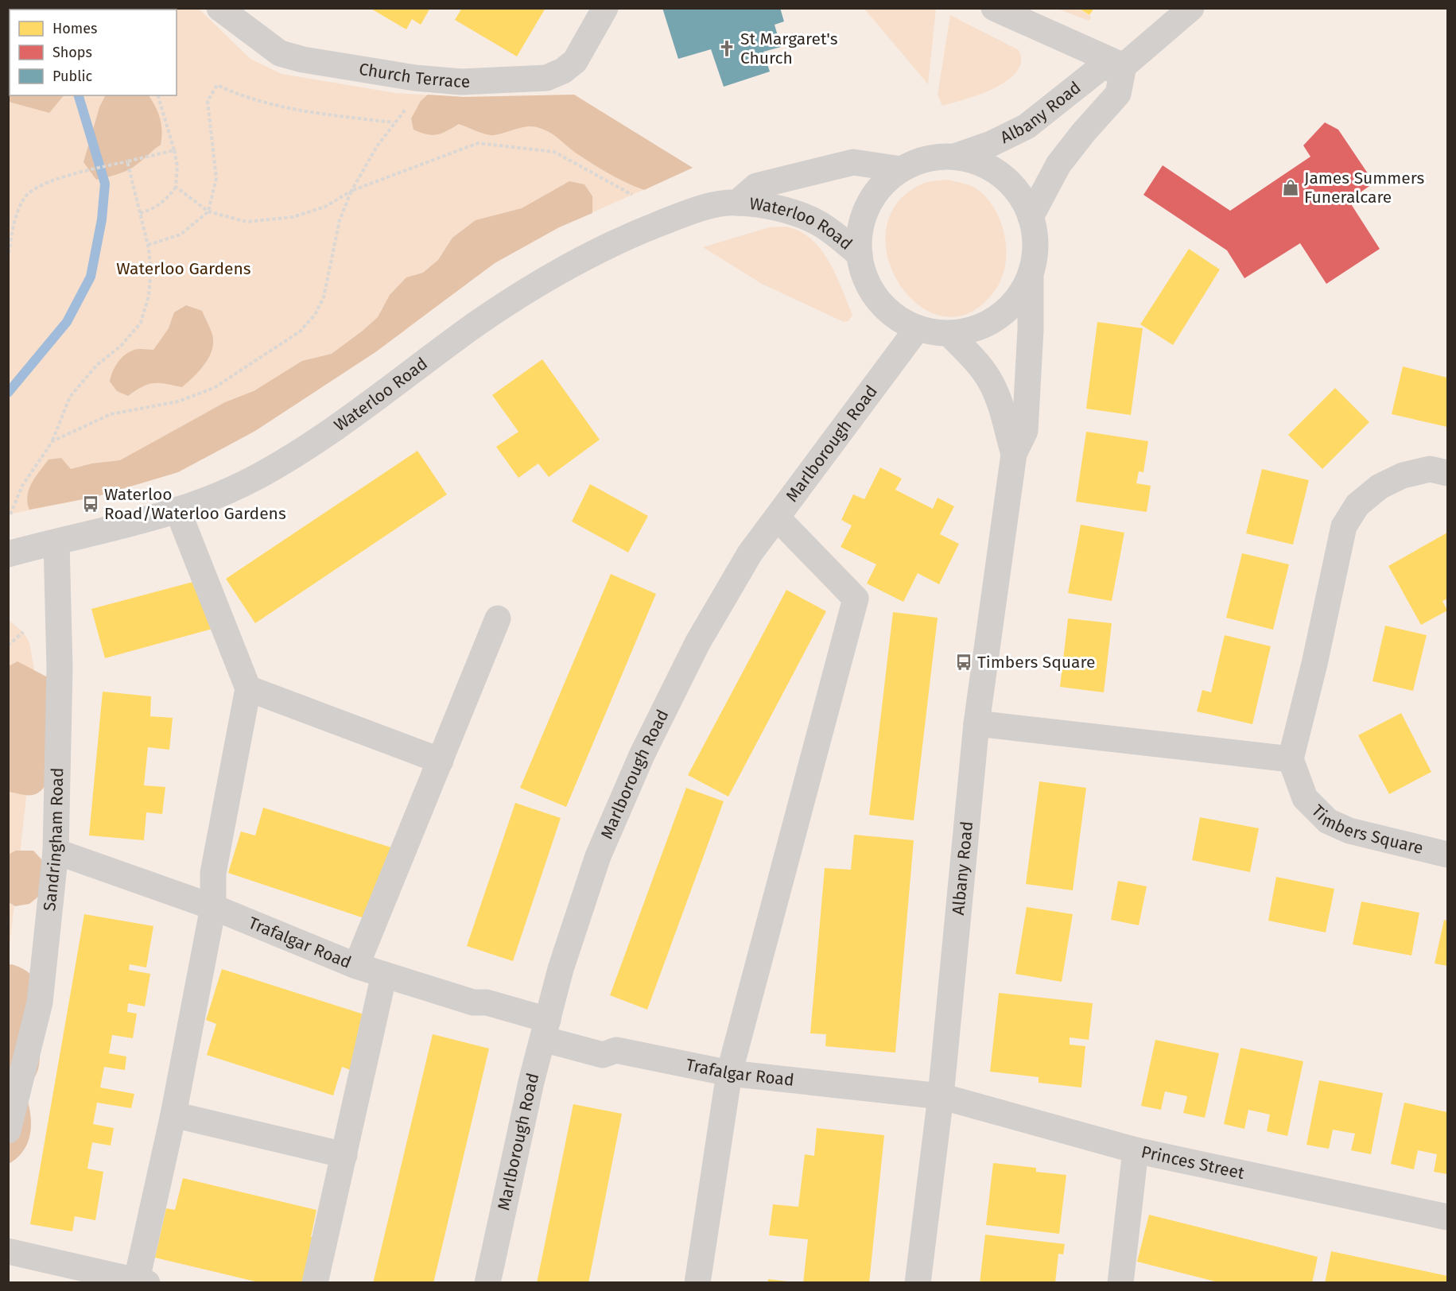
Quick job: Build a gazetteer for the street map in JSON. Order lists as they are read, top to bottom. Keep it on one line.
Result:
{"streets":{"street":["Church Terrace","Albany Road","Waterloo Road","Marlborough Road","Timbers Square","Sandringham Road","Trafalgar Road","Princes Street"]},"crossings":[["Albany Road","Trafalgar Road"],["Albany Road","Princes Street"],["Waterloo Road","Sandringham Road"],["Marlborough Road","Trafalgar Road"],["Sandringham Road","Trafalgar Road"],["Trafalgar Road","Princes Street"]],"parks":["Waterloo Gardens"],"places":{"church":["St Margaret's Church"],"shop":["James Summers Funeralcare"],"bus stop":["Waterloo Road/Waterloo Gardens","Timbers Square"]},"legend":["Homes","Shops","Public"]}
